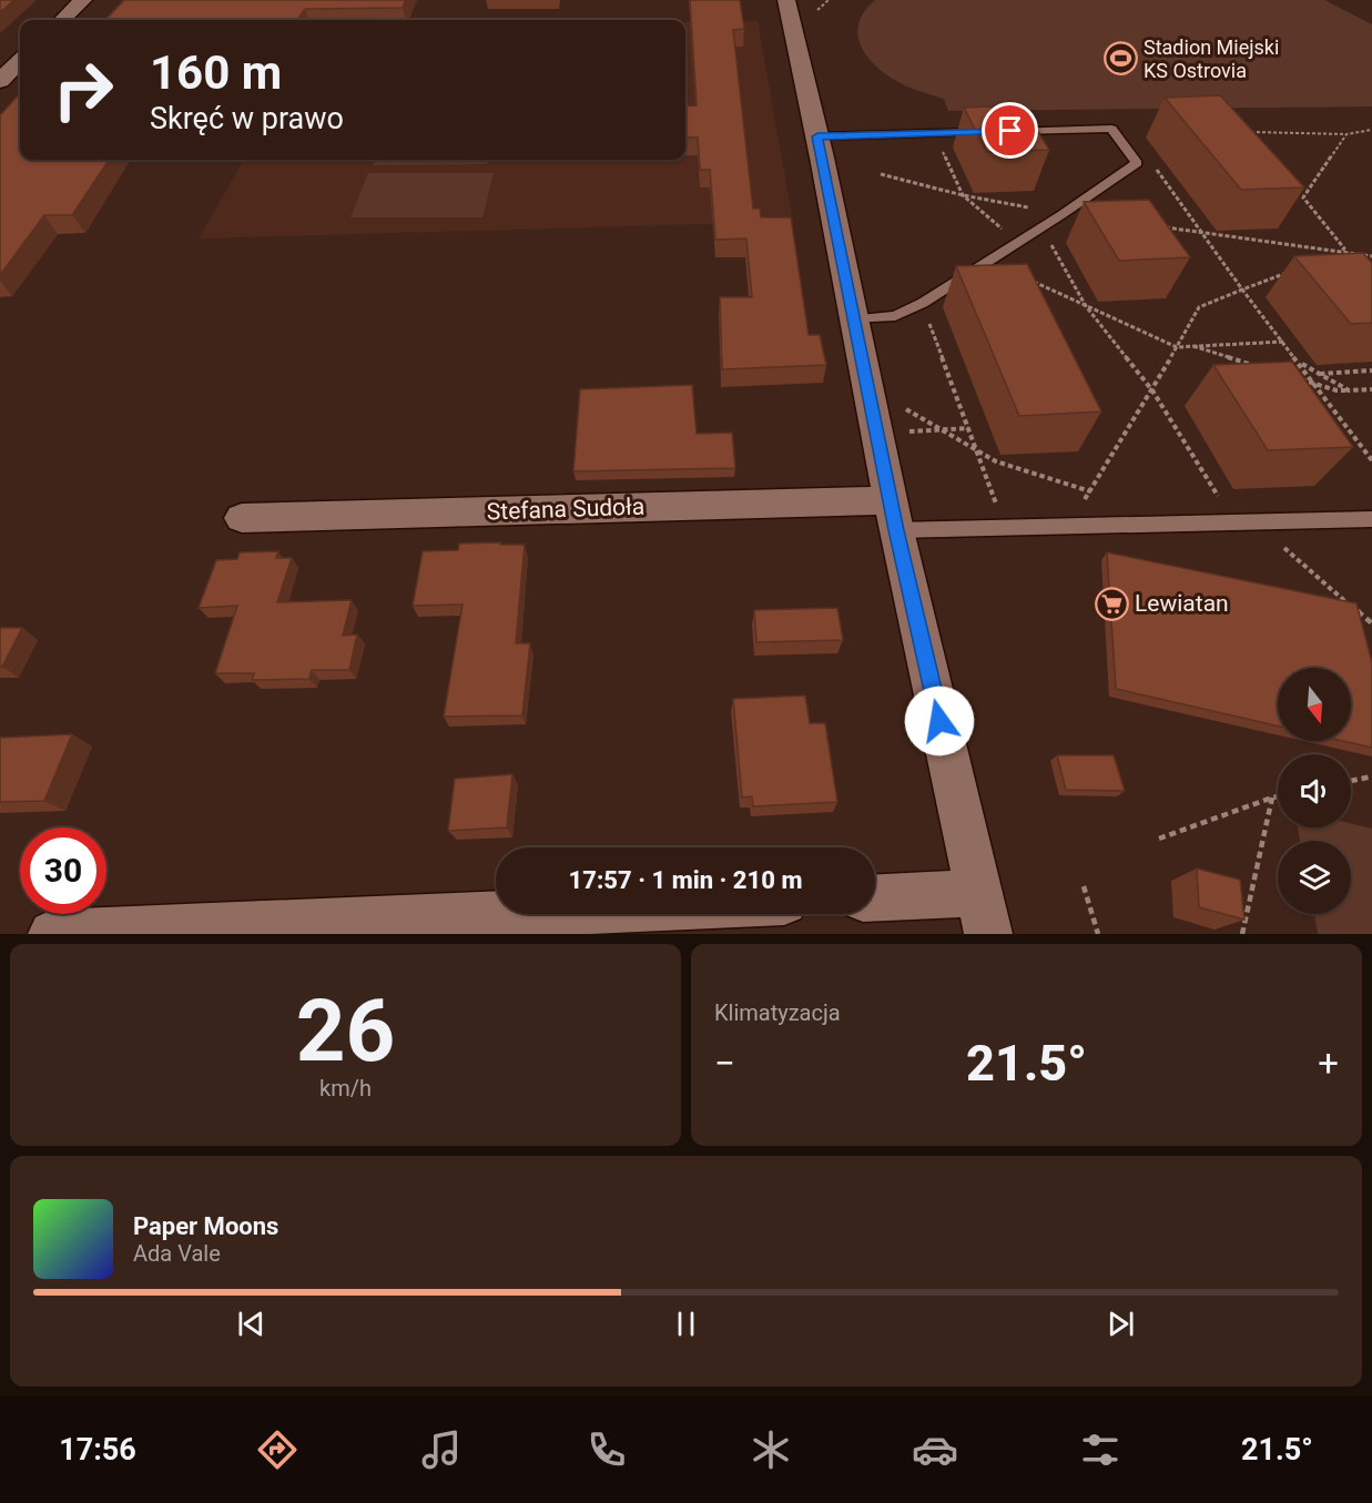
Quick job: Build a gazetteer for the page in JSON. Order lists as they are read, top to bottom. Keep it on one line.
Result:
{"streets":{"street":["Stefana Sudoła"]},"places":{"sports":["Stadion Miejski KS Ostrovia"],"supermarket":["Lewiatan"]},"north":"bottom","page":{"turn":["160 m","Skręć w prawo"],"limit":"30","trip":"17:57 · 1 min · 210 m","tile":[["26","km/h"],"Klimatyzacja"],"heat":["−","21.5°","+"],"song":["Paper Moons","Ada Vale"],"tabs":["17:56","21.5°"]}}
